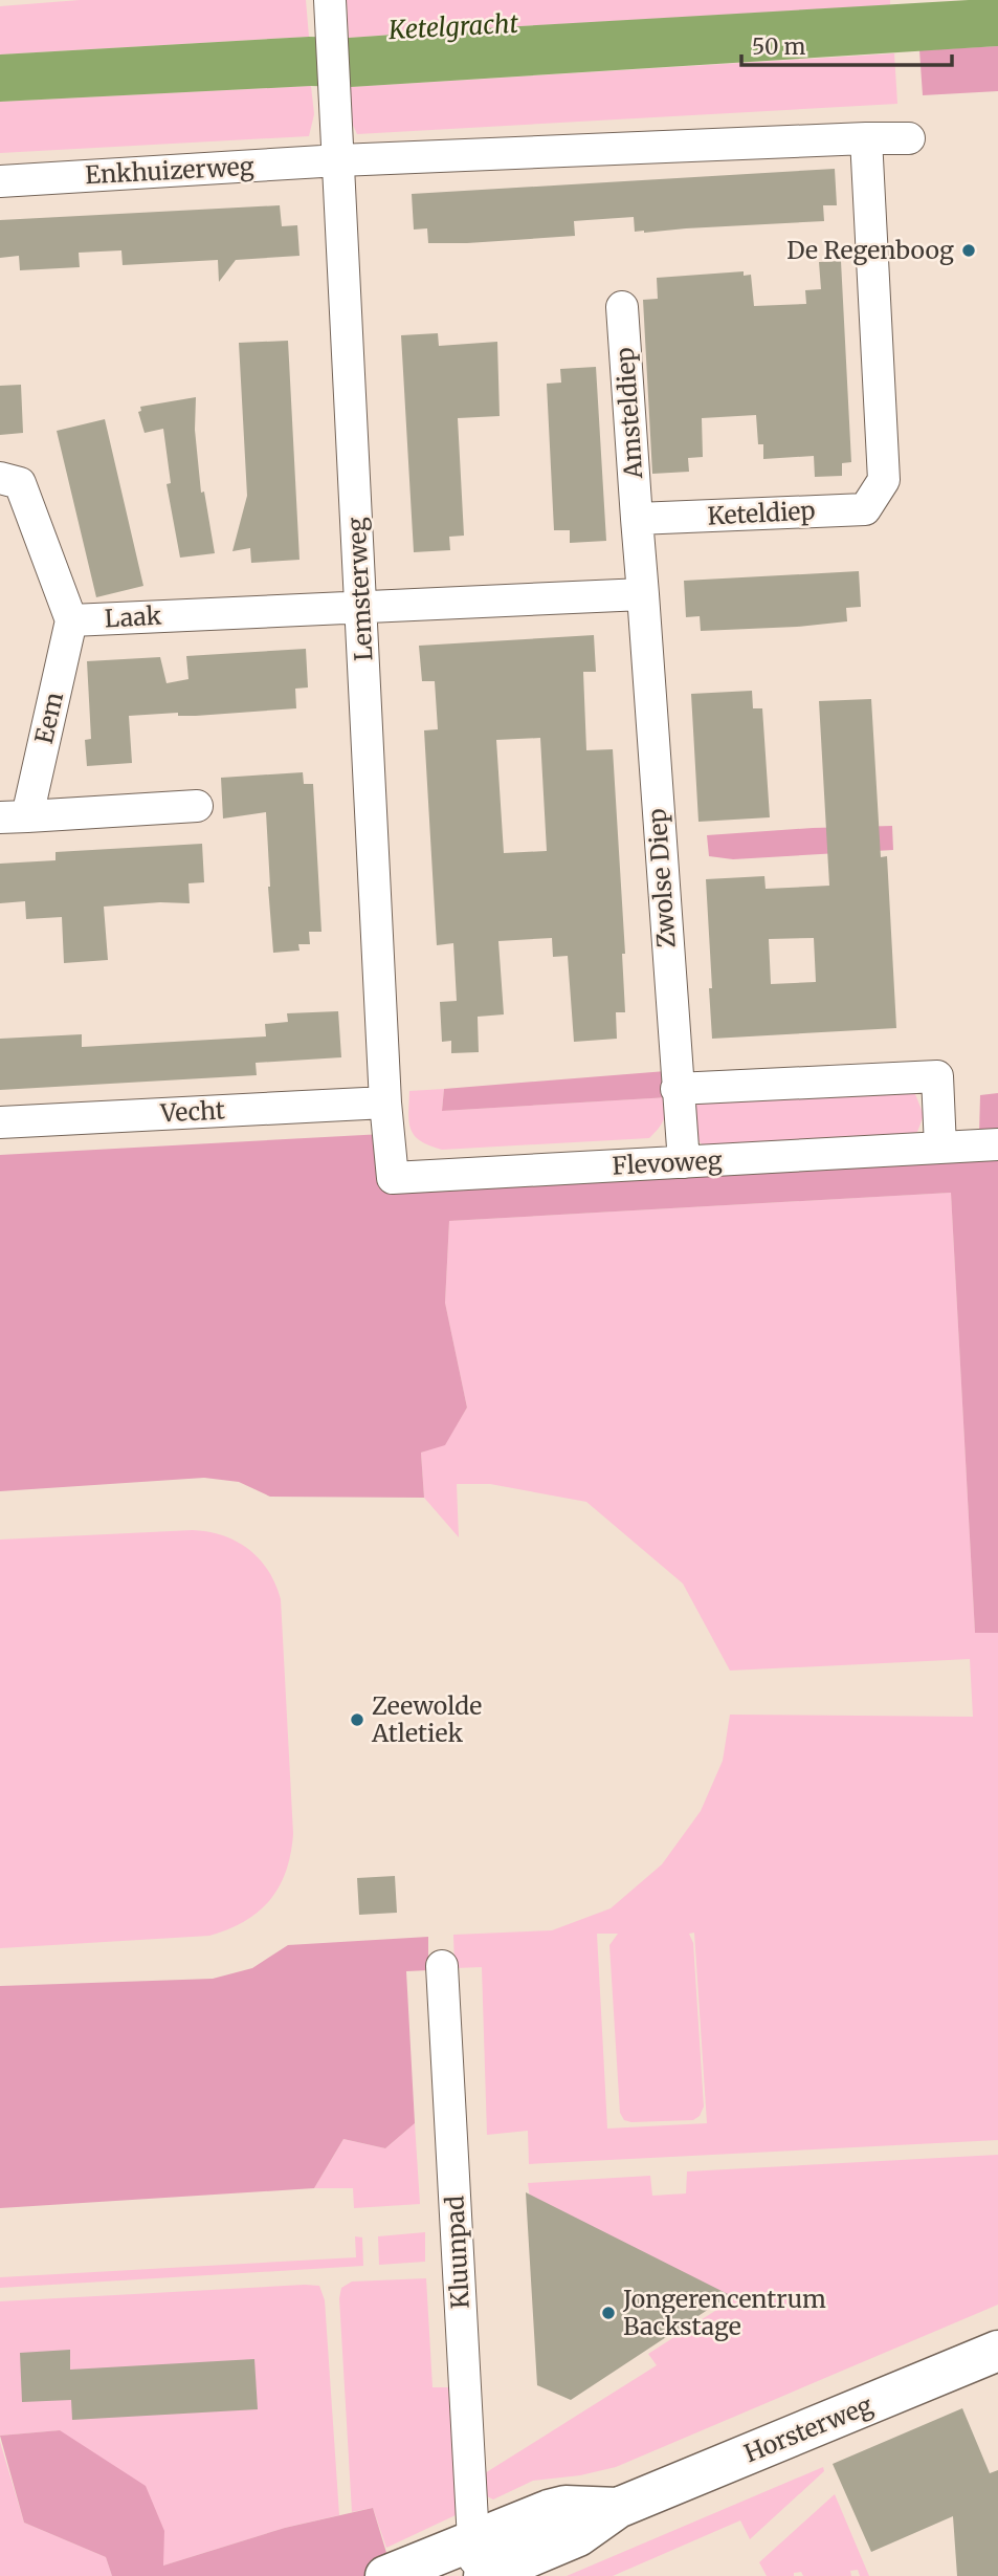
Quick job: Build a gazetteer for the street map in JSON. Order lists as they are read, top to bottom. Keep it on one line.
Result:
{"streets":{"street":["Enkhuizerweg","Amsteldiep","Keteldiep","Lemsterweg","Laak","Eem","Zwolse Diep","Vecht","Flevoweg","Kluunpad","Horsterweg"]},"crossings":[["Enkhuizerweg","Lemsterweg"],["Amsteldiep","Keteldiep"],["Lemsterweg","Laak"],["Lemsterweg","Vecht"],["Lemsterweg","Flevoweg"],["Laak","Eem"],["Zwolse Diep","Flevoweg"],["Kluunpad","Horsterweg"]],"water":["Ketelgracht"],"places":["De Regenboog","Zeewolde Atletiek","Jongerencentrum Backstage"],"scale_bar":"50 m"}
